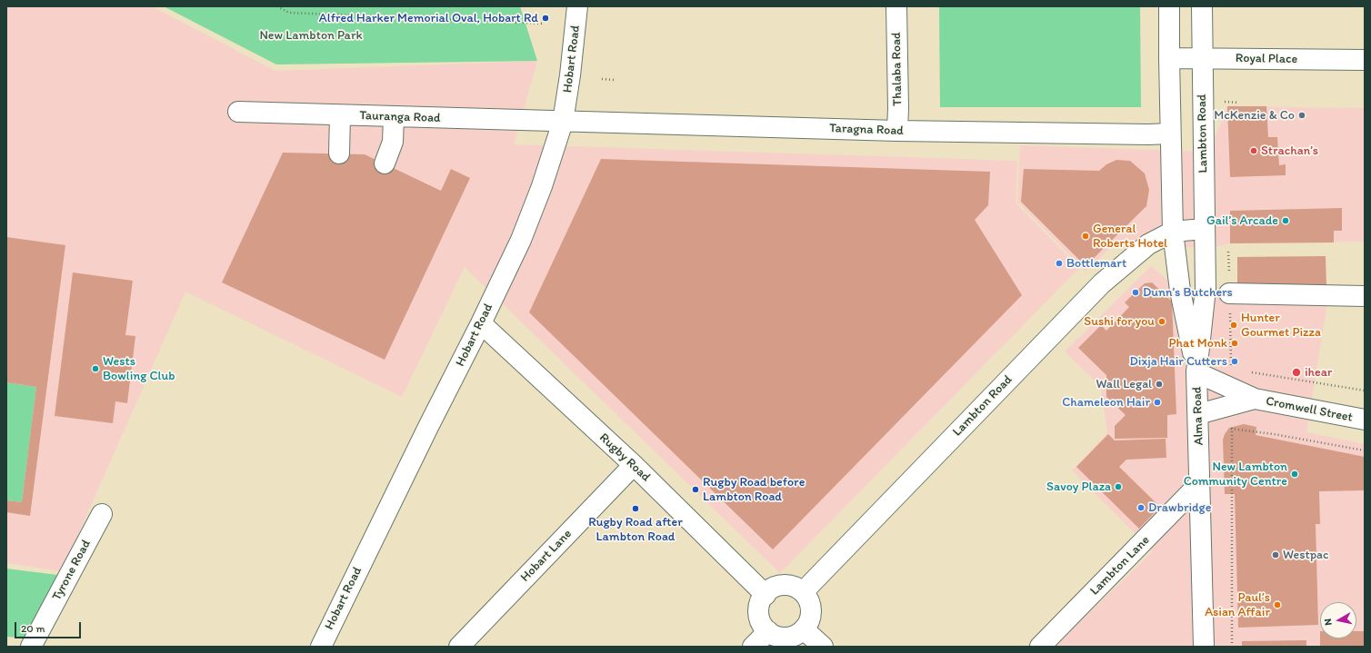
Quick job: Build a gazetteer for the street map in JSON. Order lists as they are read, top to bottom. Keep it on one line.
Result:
{"streets":{"street":["Hobart Road","Royal Place","Thalaba Road","Tauranga Road","Taragna Road","Lambton Road","Cromwell Street","Alma Road","Rugby Road","Hobart Lane","Lambton Lane","Tyrone Road"]},"crossings":[["Hobart Road","Tauranga Road"],["Hobart Road","Taragna Road"],["Hobart Road","Rugby Road"],["Royal Place","Lambton Road"],["Thalaba Road","Taragna Road"],["Tauranga Road","Taragna Road"],["Lambton Road","Alma Road"],["Lambton Road","Rugby Road"],["Cromwell Street","Alma Road"],["Alma Road","Lambton Lane"],["Rugby Road","Hobart Lane"]],"parks":["New Lambton Park"],"places":["Alfred Harker Memorial Oval, Hobart Rd","McKenzie & Co","Strachan’s","Gail’s Arcade","General Roberts Hotel","Bottlemart","Dunn’s Butchers","Sushi for you","Hunter Gourmet Pizza","Phat Monk","Dixja Hair Cutters","Wests Bowling Club","ihear","Wall Legal","Chameleon Hair","New Lambton Community Centre","Savoy Plaza","Rugby Road before Lambton Road","Drawbridge","Rugby Road after Lambton Road","Westpac","Paul’s Asian Affair"],"scale_bar":"20 m","north":"left"}
